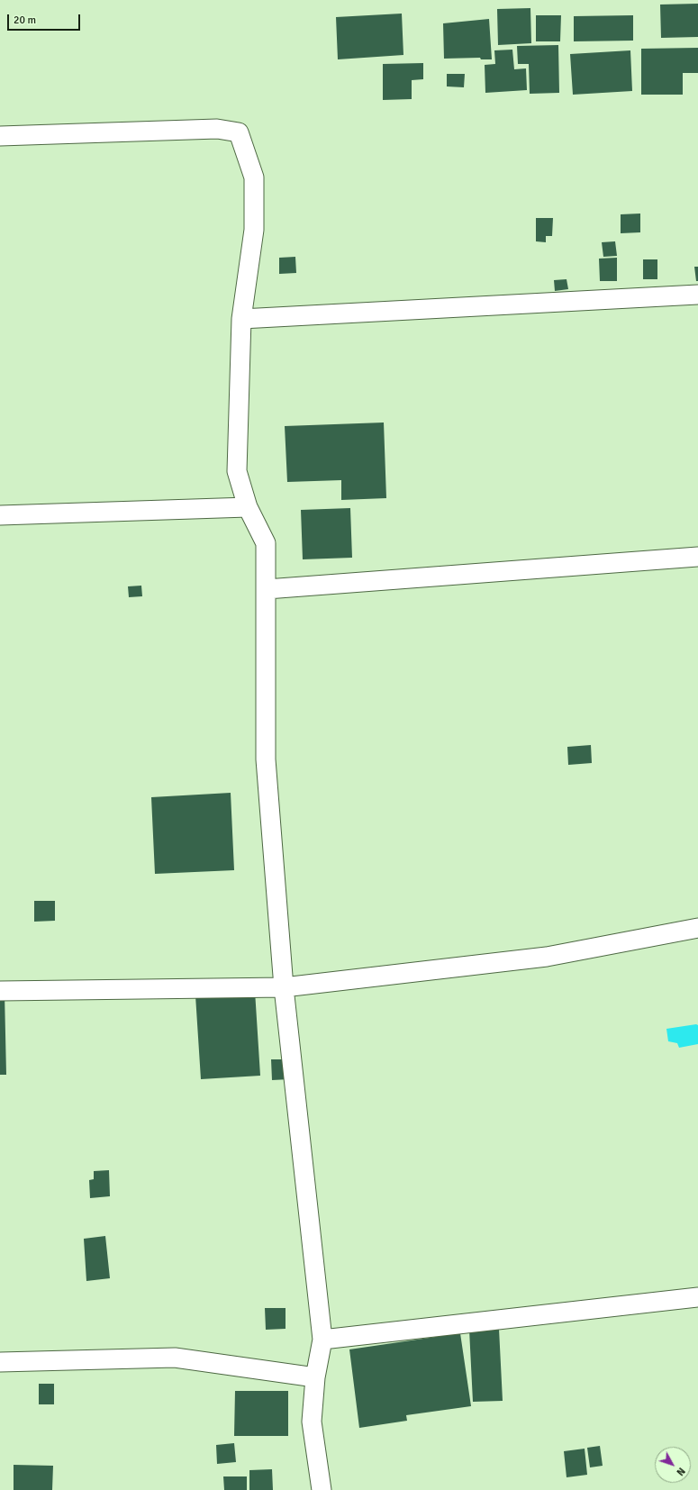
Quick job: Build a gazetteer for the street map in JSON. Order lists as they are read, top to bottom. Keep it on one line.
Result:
{"scale_bar":"20 m","north":"bottom right"}
